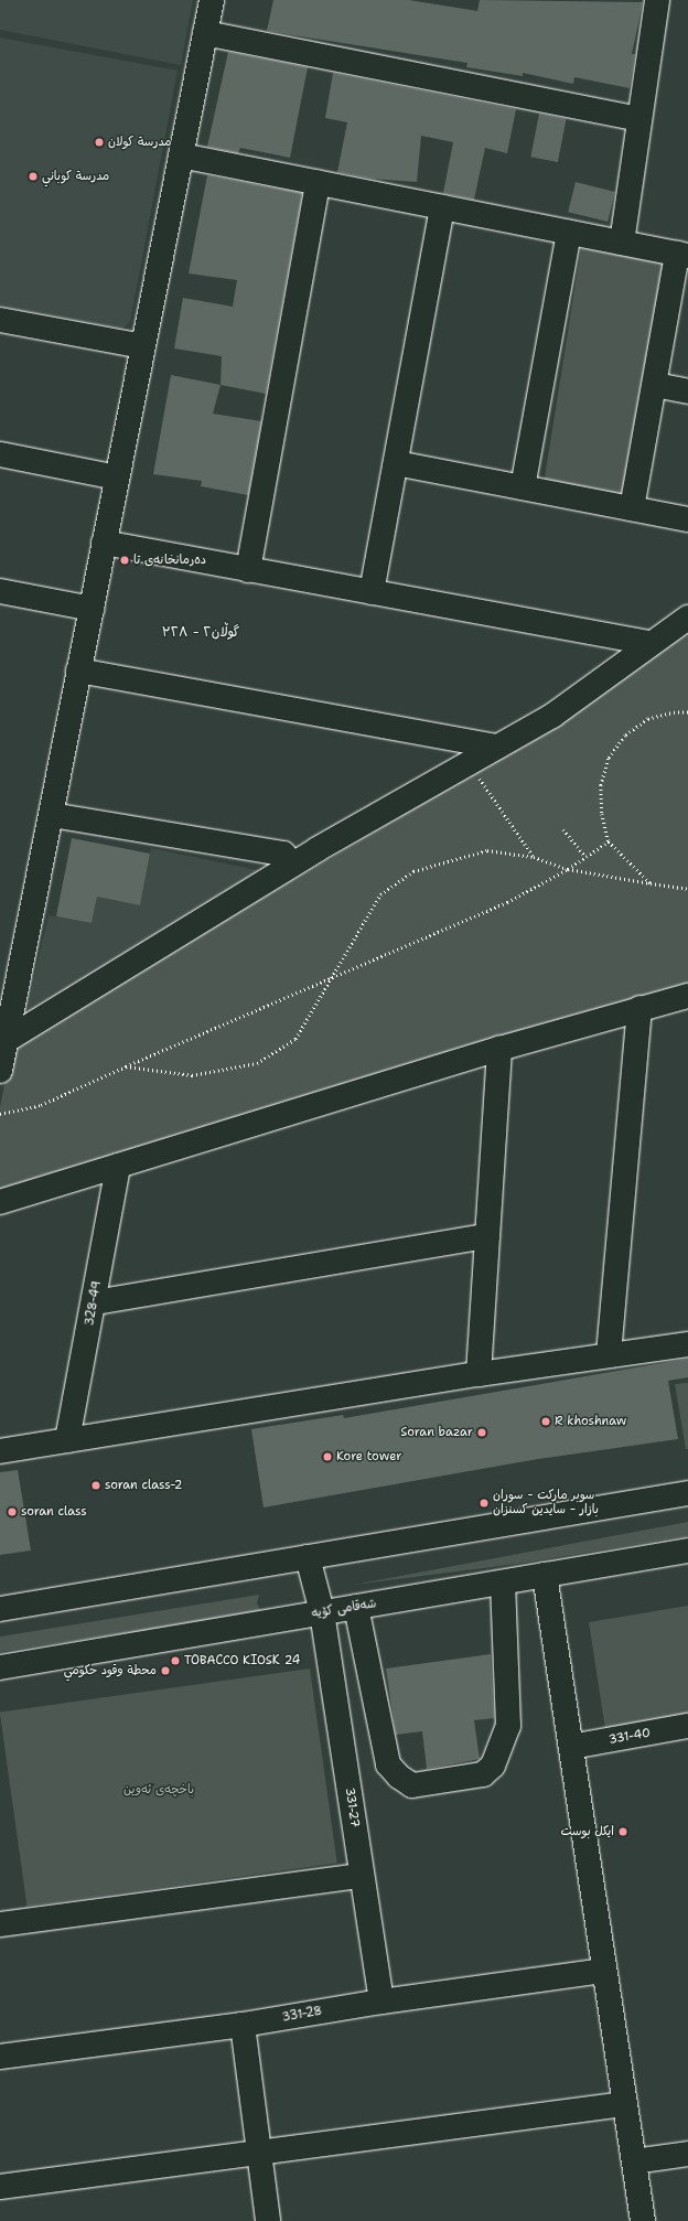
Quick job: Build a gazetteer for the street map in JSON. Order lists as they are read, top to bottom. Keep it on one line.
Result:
{"streets":{"main road":["328-49","شەقامی کۆیە","331-40","331-27","331-28"]},"crossings":[["شەقامی کۆیە","331-27"],["331-27","331-28"]],"districts":["گوڵان٢ - ٣٢٨"],"parks":["باخچەی ئەوین"],"places":["مدرسة كولان","مدرسة كوباني","دەرمانخانەی تا","R khoshnaw","Soran bazar","Kore tower","soran class-2","سوبر ماركت - سوران بازار - سايدين كسنزان","soran class","TOBACCO KIOSK 24","محطة وقود حكومي","ايكل بوست"]}
